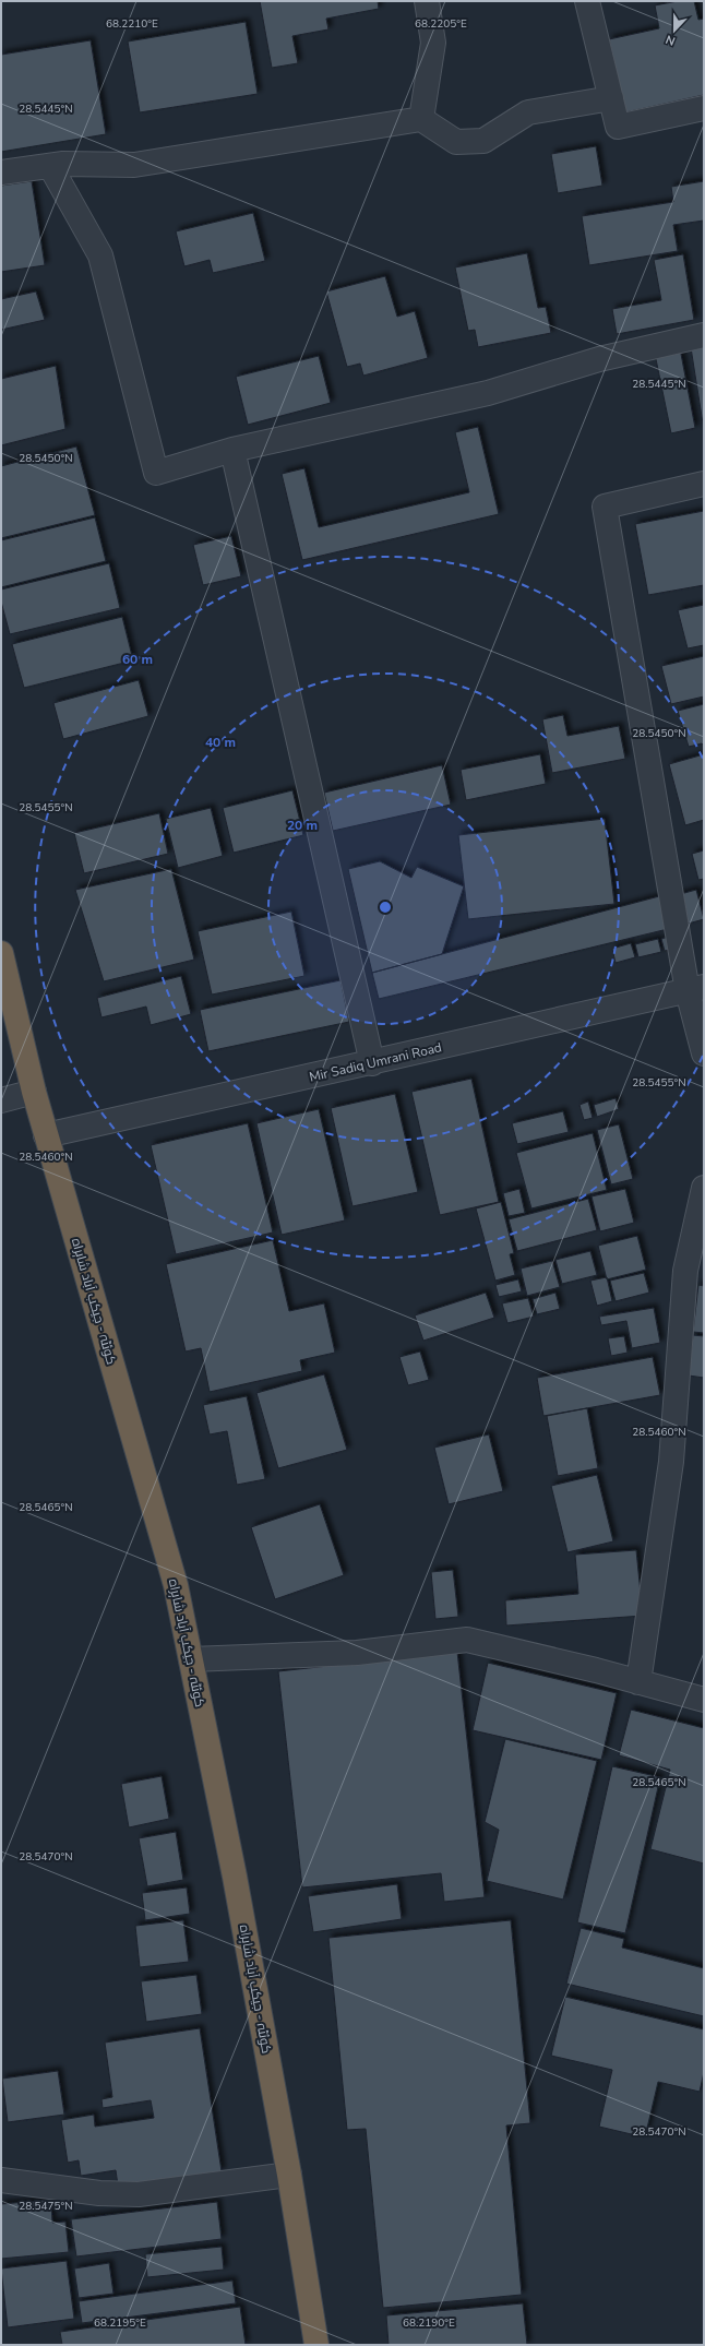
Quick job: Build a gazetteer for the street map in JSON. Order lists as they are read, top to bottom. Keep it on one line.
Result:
{"streets":{"highway":["کوئٹہ - جیکب آباد شاہراہ"],"street":["Mir Sadiq Umrani Road"]},"crossings":[["Mir Sadiq Umrani Road","کوئٹہ - جیکب آباد شاہراہ"]],"north":"bottom","coordinates":["68.2210°E","68.2205°E","28.5445°N","28.5450°N","28.5455°N","28.5460°N","28.5465°N","28.5470°N","28.5475°N","68.2195°E","68.2190°E"],"rings":["60 m","40 m","20 m"]}
